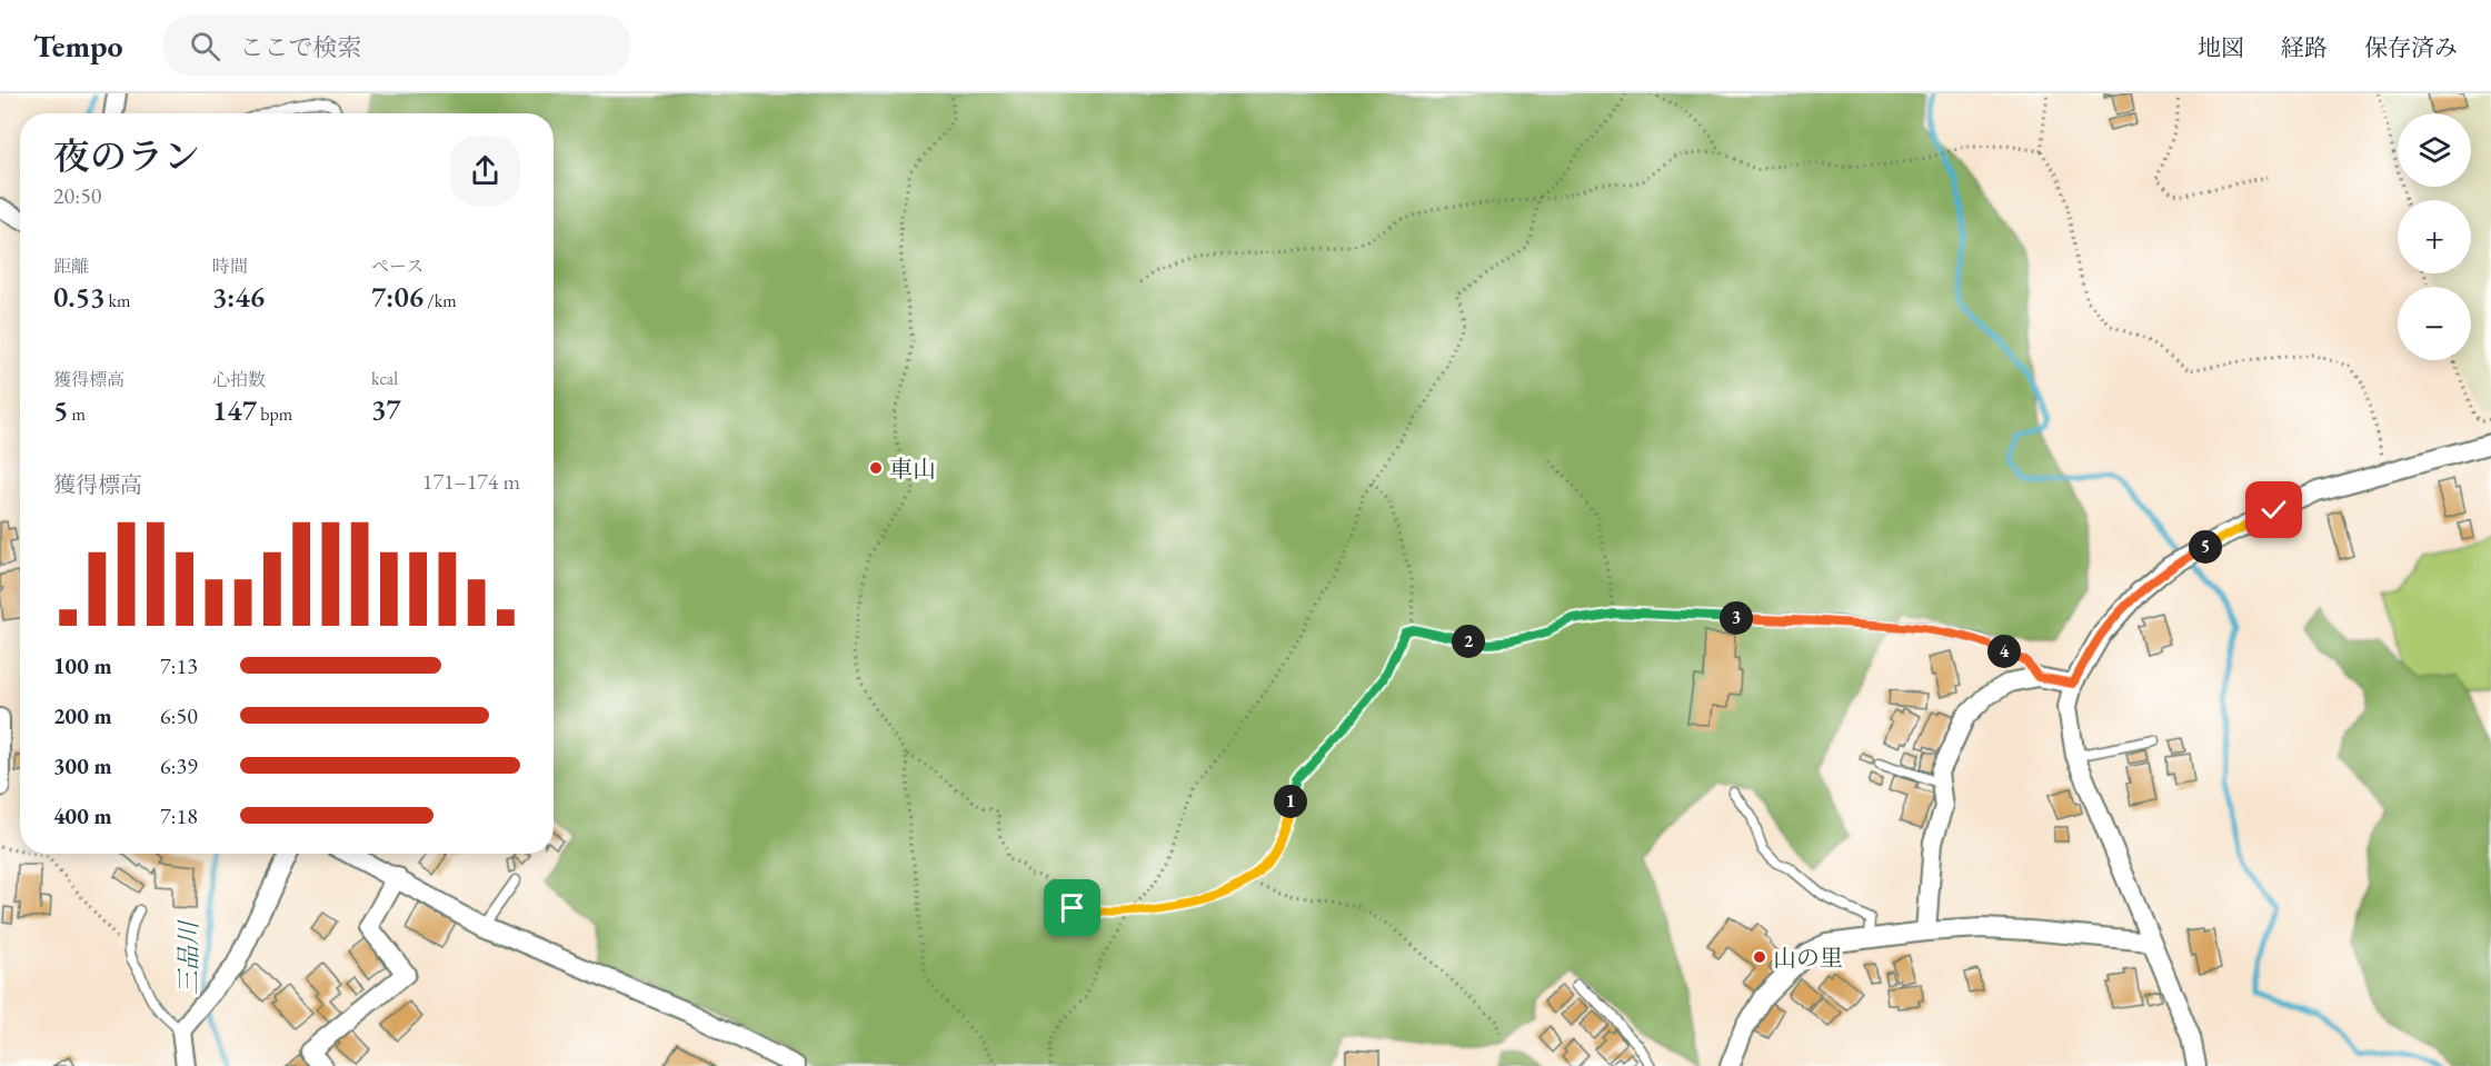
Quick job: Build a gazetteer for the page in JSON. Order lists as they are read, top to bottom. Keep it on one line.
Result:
{"water":["三品川"],"places":["車山","山の里"],"page":{"header":"Tempo","search":"ここで検索","nav":["地図","経路","保存済み"],"map_buttons":["+","−"],"heading":["夜のラン","20:50"],"stats":[["距離","0.53 km"],["時間","3:46"],["ペース","7:06 /km"],["獲得標高","5 m"],["心拍数","147 bpm"],["kcal","37"]],"chart":["獲得標高","171–174 m"],"pins":["5","3","2","4","1"],"list":[{"name":"100 m","note":"7:13"},{"name":"200 m","note":"6:50"},{"name":"300 m","note":"6:39"},{"name":"400 m","note":"7:18"}]}}
